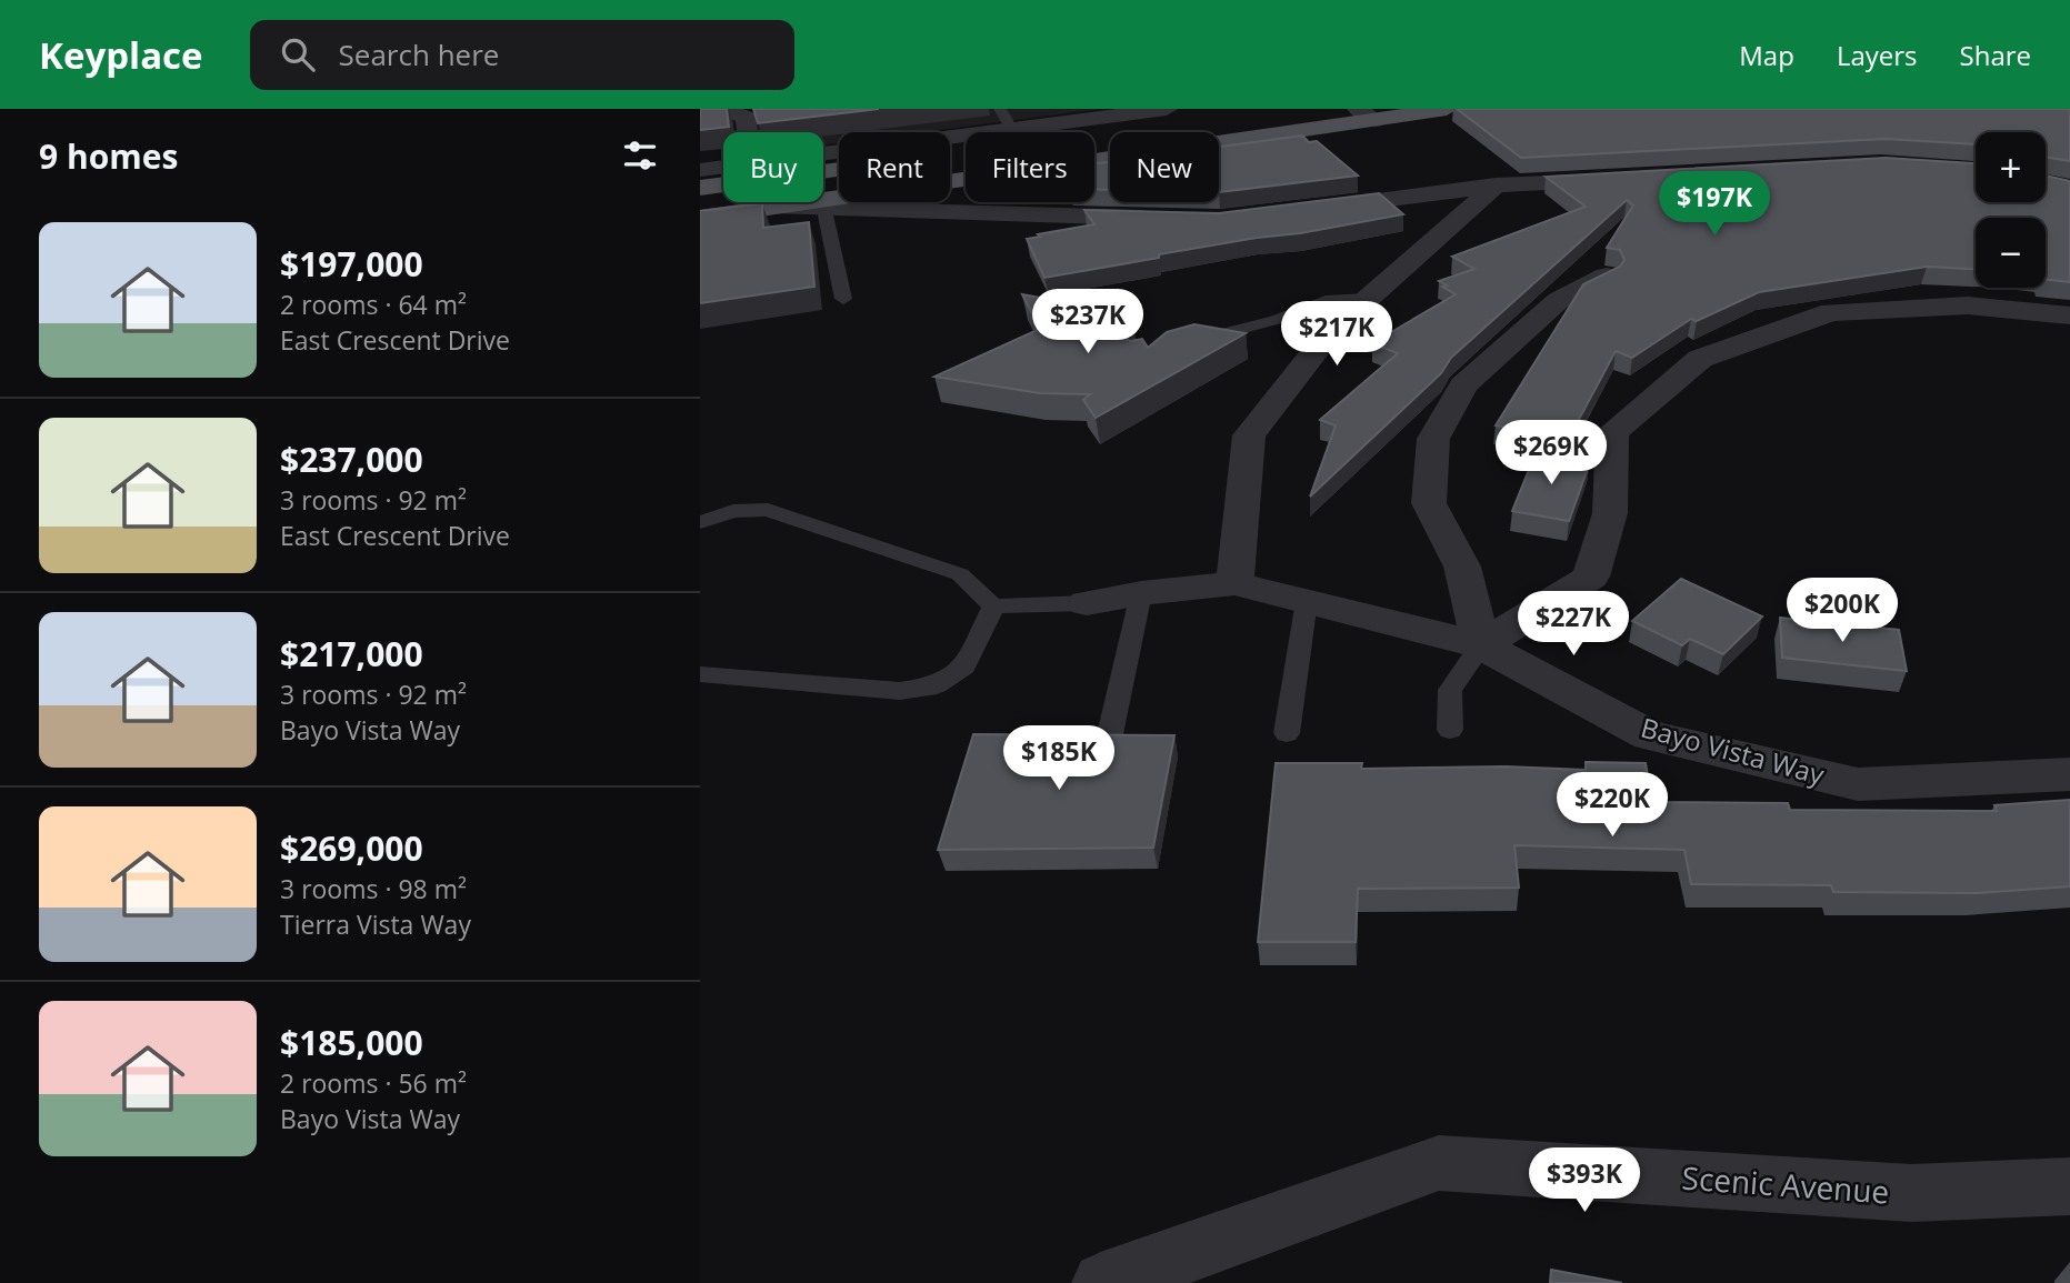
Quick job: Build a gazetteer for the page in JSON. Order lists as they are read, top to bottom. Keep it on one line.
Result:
{"streets":{"street":["Bayo Vista Way","Scenic Avenue"]},"page":{"header":"Keyplace","search":"Search here","nav":["Map","Layers","Share"],"heading":"9 homes","map_buttons":["+","−"],"chip":["Buy","Rent","Filters","New"],"price":["$197K","$237K","$217K","$269K","$200K","$227K","$185K","$220K","$393K"],"list":[{"name":"$197,000","note":"2 rooms · 64 m² · East Crescent Drive"},{"name":"$237,000","note":"3 rooms · 92 m² · East Crescent Drive"},{"name":"$217,000","note":"3 rooms · 92 m² · Bayo Vista Way"},{"name":"$269,000","note":"3 rooms · 98 m² · Tierra Vista Way"},{"name":"$185,000","note":"2 rooms · 56 m² · Bayo Vista Way"}]}}
